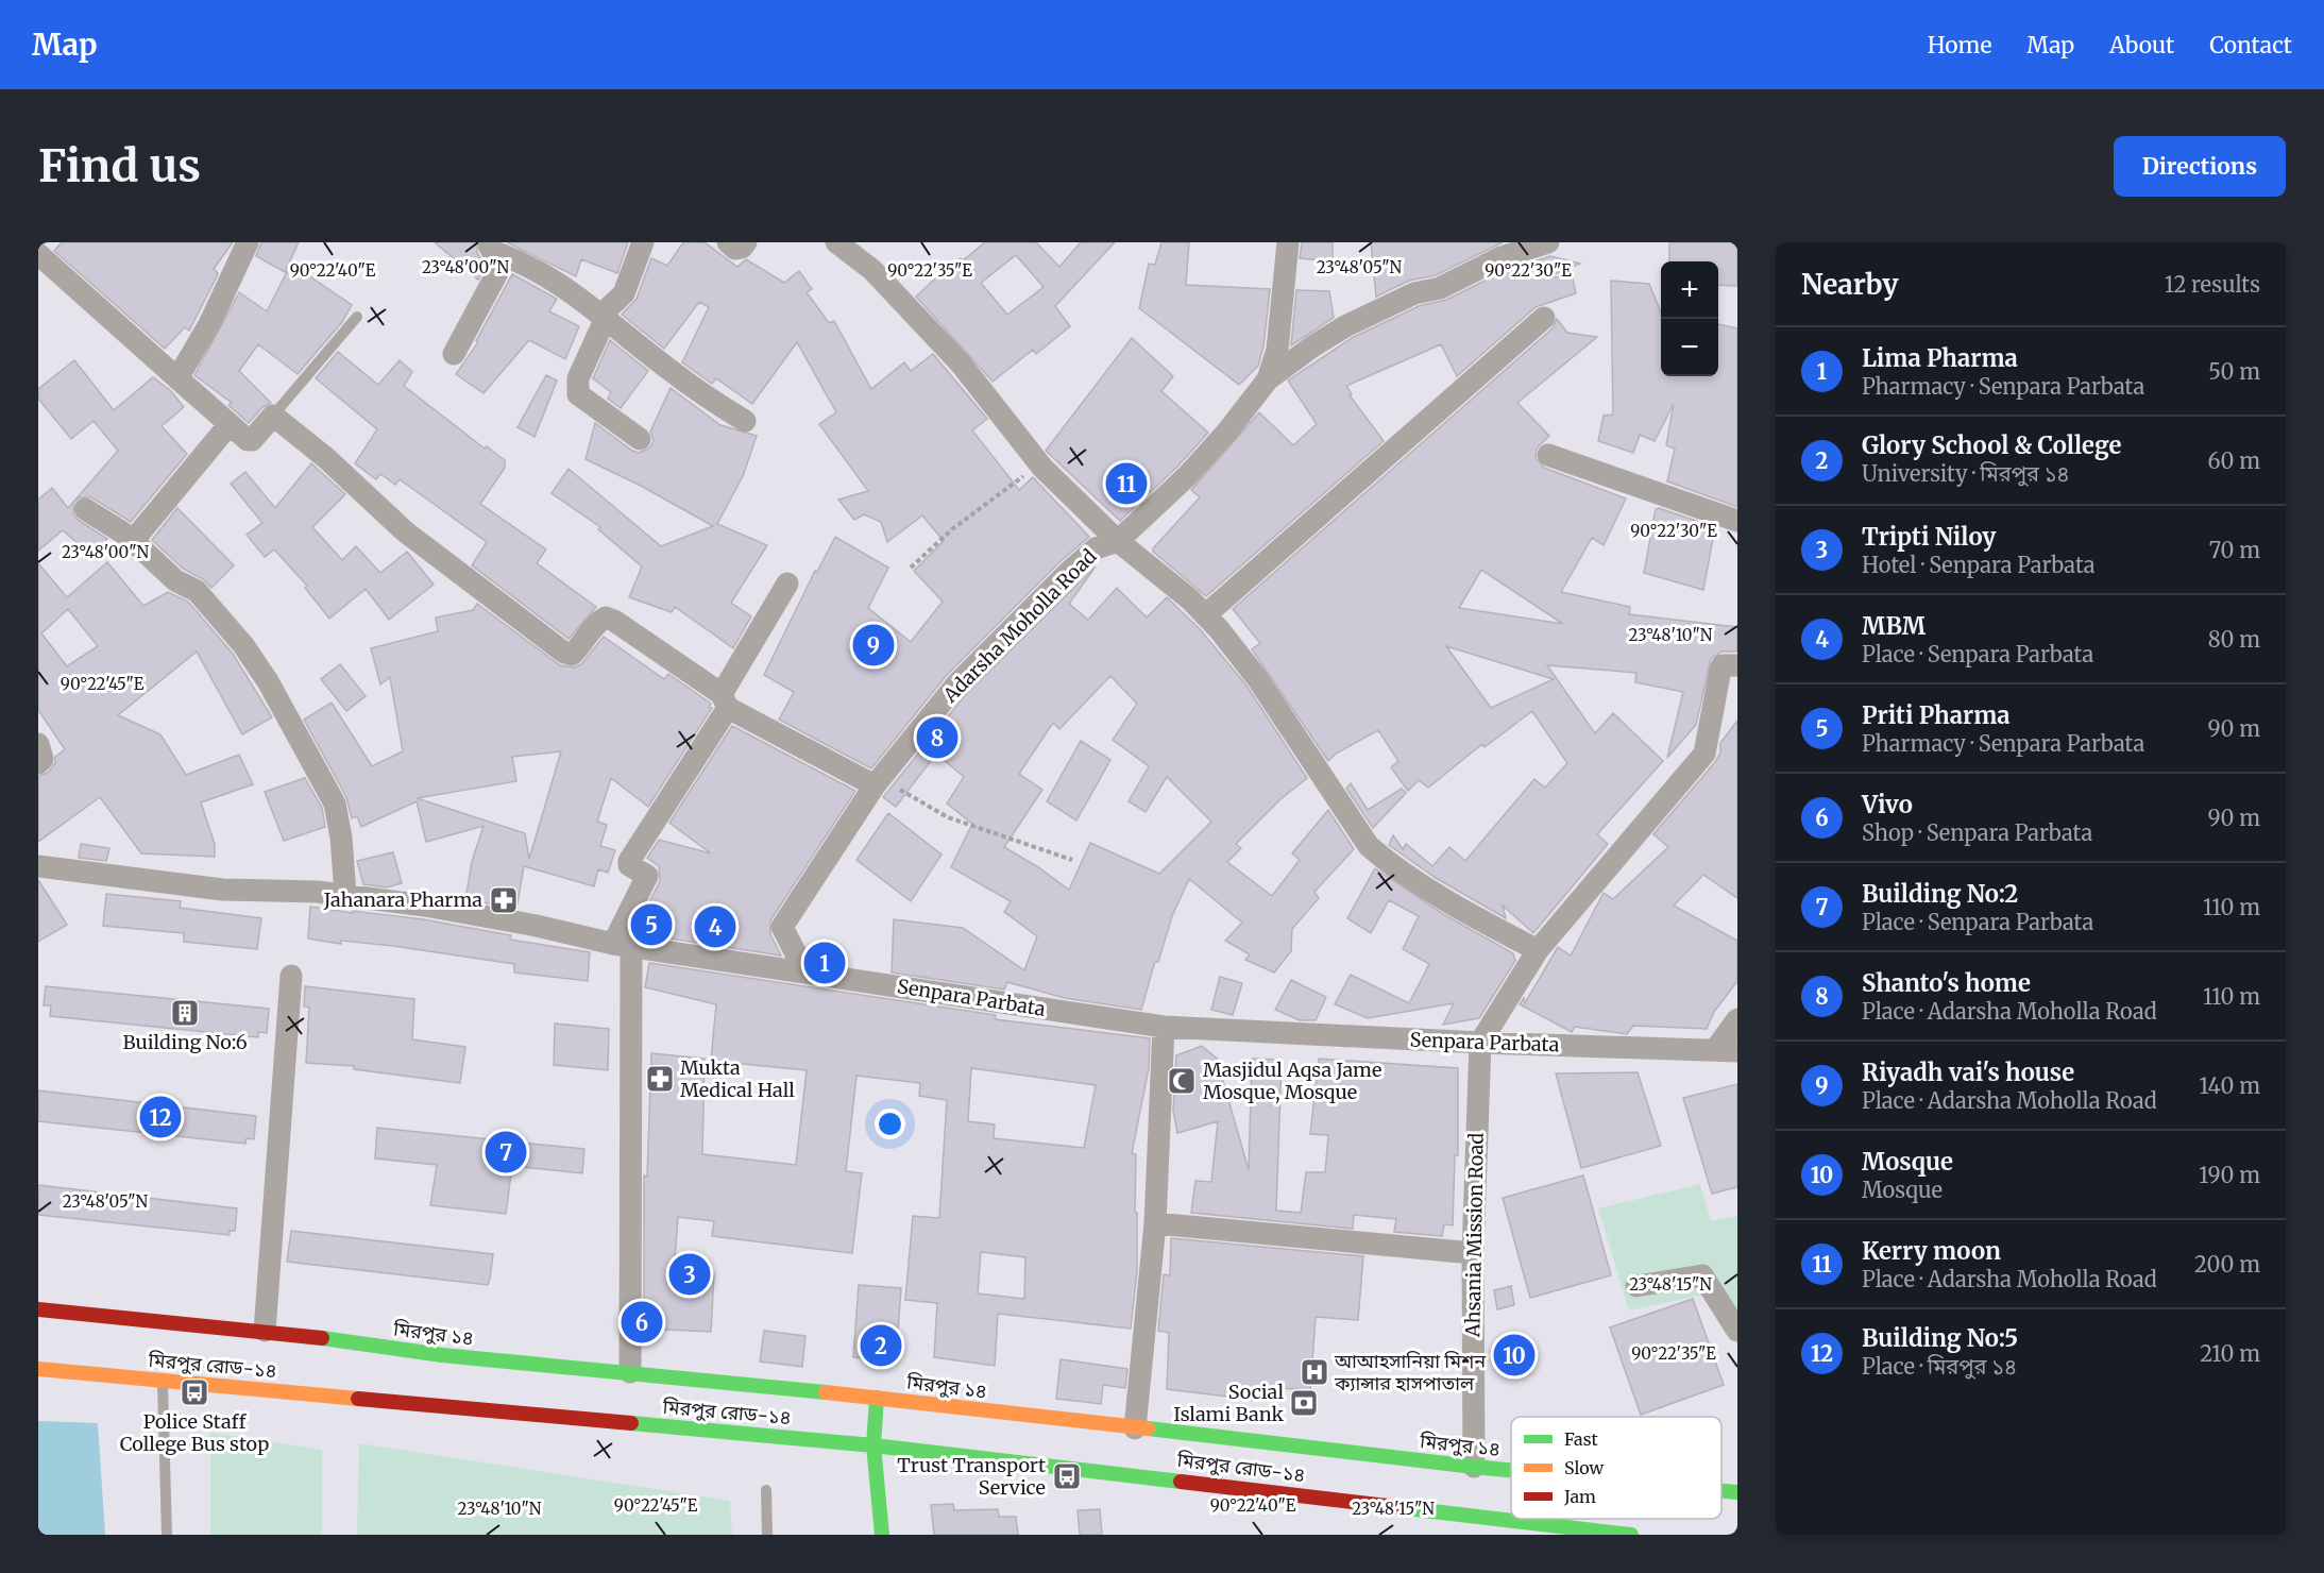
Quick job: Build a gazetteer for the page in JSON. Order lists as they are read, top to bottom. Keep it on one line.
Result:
{"streets":{"main road":["মিরপুর ১৪","মিরপুর রোড-১৪"],"street":["Adarsha Moholla Road","Senpara Parbata","Ahsania Mission Road"]},"crossings":[["Adarsha Moholla Road","Senpara Parbata"],["Senpara Parbata","Ahsania Mission Road"],["Ahsania Mission Road","মিরপুর ১৪"]],"places":{"pharmacy":["Jahanara Pharma","Mukta Medical Hall"],"building":["Building No:6"],"mosque":["Masjidul Aqsa Jame Mosque, Mosque"],"hospital":["আআহসানিয়া মিশন ক্যান্সার হাসপাতাল"],"bus stop":["Police Staff College Bus stop","Trust Transport Service"],"bank":["Social Islami Bank"]},"legend":["Fast","Slow","Jam"],"page":{"header":"Map","nav":["Home","Map","About","Contact"],"buttons":"Directions","title":"Find us","heading":["Nearby","12 results"],"map_buttons":["+","−"],"list":[{"mark":"1","name":"Lima Pharma","note":"Pharmacy · Senpara Parbata","value":"50 m"},{"mark":"2","name":"Glory School & College","note":"University · মিরপুর ১৪","value":"60 m"},{"mark":"3","name":"Tripti Niloy","note":"Hotel · Senpara Parbata","value":"70 m"},{"mark":"4","name":"MBM","note":"Place · Senpara Parbata","value":"80 m"},{"mark":"5","name":"Priti Pharma","note":"Pharmacy · Senpara Parbata","value":"90 m"},{"mark":"6","name":"Vivo","note":"Shop · Senpara Parbata","value":"90 m"},{"mark":"7","name":"Building No:2","note":"Place · Senpara Parbata","value":"110 m"},{"mark":"8","name":"Shanto's home","note":"Place · Adarsha Moholla Road","value":"110 m"},{"mark":"9","name":"Riyadh vai's house","note":"Place · Adarsha Moholla Road","value":"140 m"},{"mark":"10","name":"Mosque","note":"Mosque","value":"190 m"},{"mark":"11","name":"Kerry moon","note":"Place · Adarsha Moholla Road","value":"200 m"},{"mark":"12","name":"Building No:5","note":"Place · মিরপুর ১৪","value":"210 m"}],"pins":["11","9","8","5","4","1","12","7","3","6","2","10"]},"coordinates":["23°48'00\"N","23°48'05\"N","90°22'40\"E","90°22'35\"E","90°22'30\"E","23°48'10\"N","90°22'45\"E","23°48'15\"N"]}
